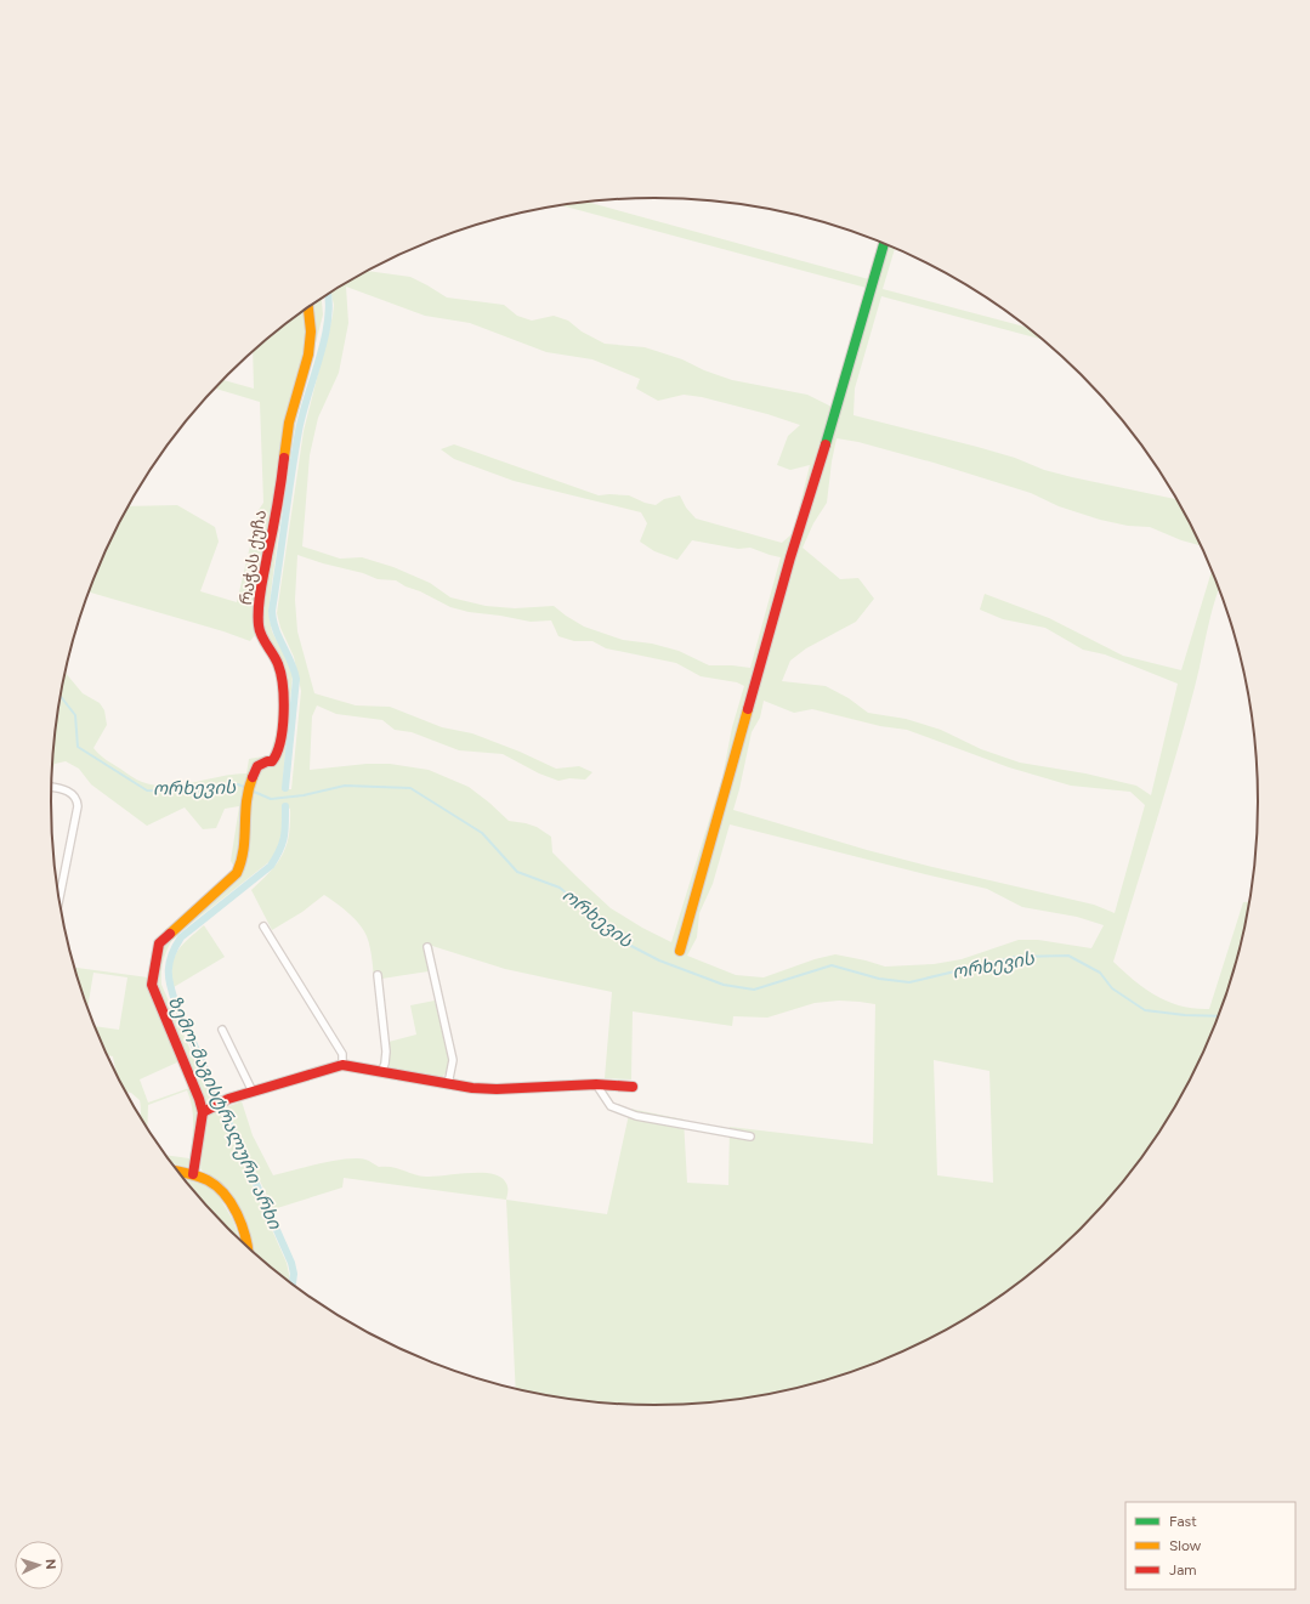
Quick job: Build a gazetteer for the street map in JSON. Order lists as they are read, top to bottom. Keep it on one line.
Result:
{"streets":{"street":["რაჭას ქუჩა"]},"water":["ორხევის","ზემო-მაგისტრალური არხი"],"legend":["Fast","Slow","Jam"],"north":"right"}
